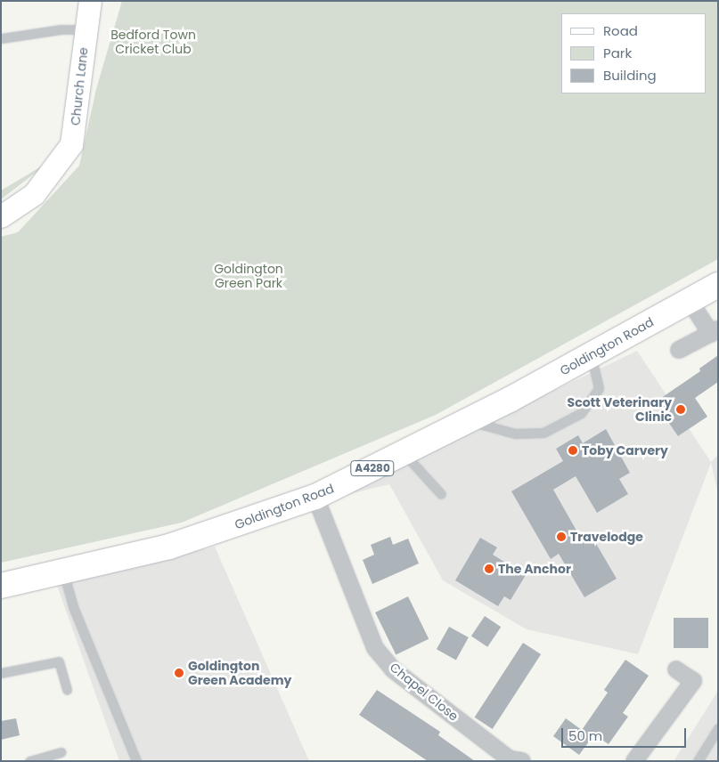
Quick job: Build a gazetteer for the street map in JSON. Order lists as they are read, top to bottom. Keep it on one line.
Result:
{"streets":{"main road":["Goldington Road","A4280"],"street":["Church Lane","Chapel Close"]},"crossings":[["Goldington Road","Chapel Close"]],"parks":["Bedford Town Cricket Club","Goldington Green Park"],"places":["Scott Veterinary Clinic","Toby Carvery","Travelodge","The Anchor","Goldington Green Academy"],"legend":["Road","Park","Building"],"scale_bar":"50 m"}
